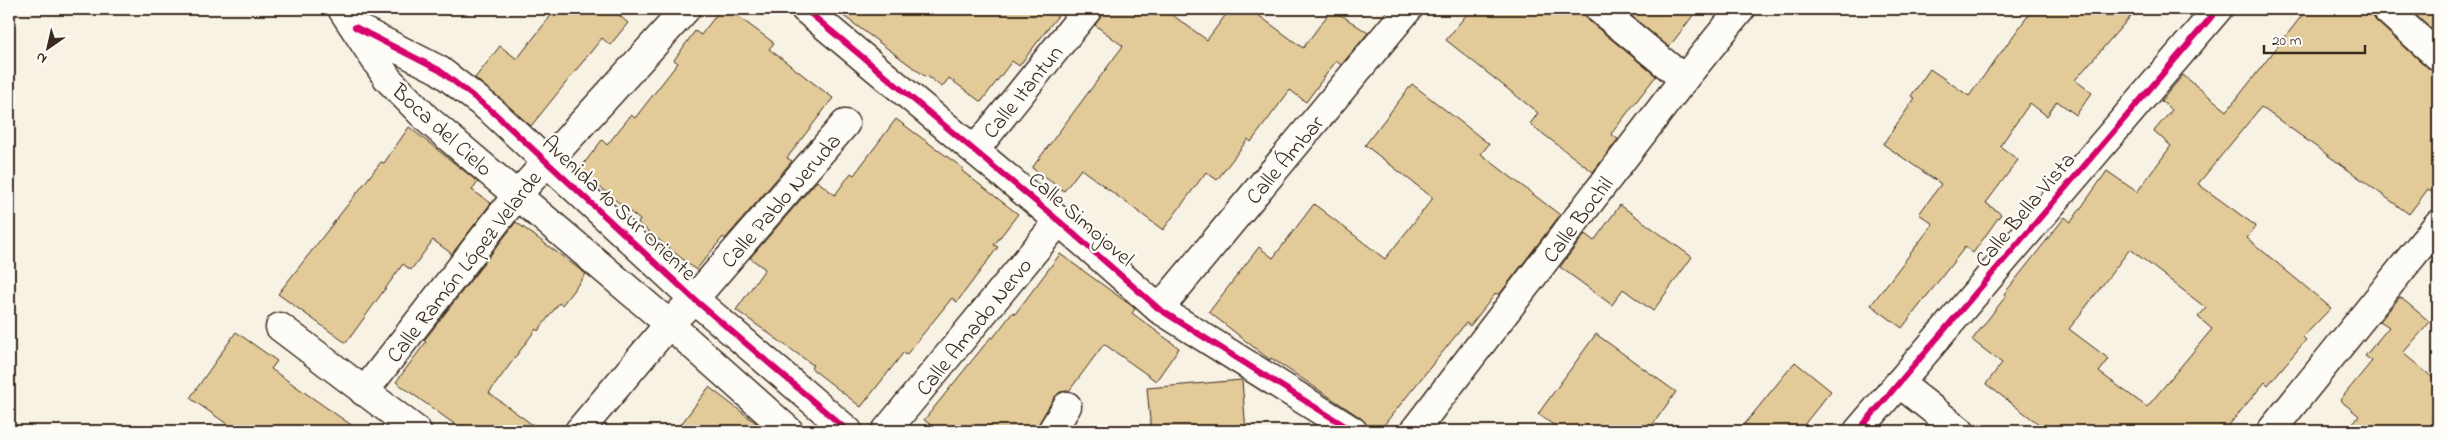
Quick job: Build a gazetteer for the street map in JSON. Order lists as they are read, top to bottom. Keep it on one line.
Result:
{"streets":{"street":["Calle Itantun","Boca del Cielo","Calle Ámbar","Calle Pablo Neruda","Avenida 10 Sur Oriente","Calle Bella Vista","Calle Simojovel","Calle Bochil","Calle Ramón López Velarde","Calle Amado Nervo"]},"crossings":[["Calle Itantun","Calle Simojovel"],["Boca del Cielo","Avenida 10 Sur Oriente"],["Boca del Cielo","Calle Ramón López Velarde"],["Calle Ámbar","Calle Simojovel"],["Calle Pablo Neruda","Avenida 10 Sur Oriente"],["Avenida 10 Sur Oriente","Calle Ramón López Velarde"],["Calle Simojovel","Calle Amado Nervo"]],"scale_bar":"20 m","north":"bottom left"}
